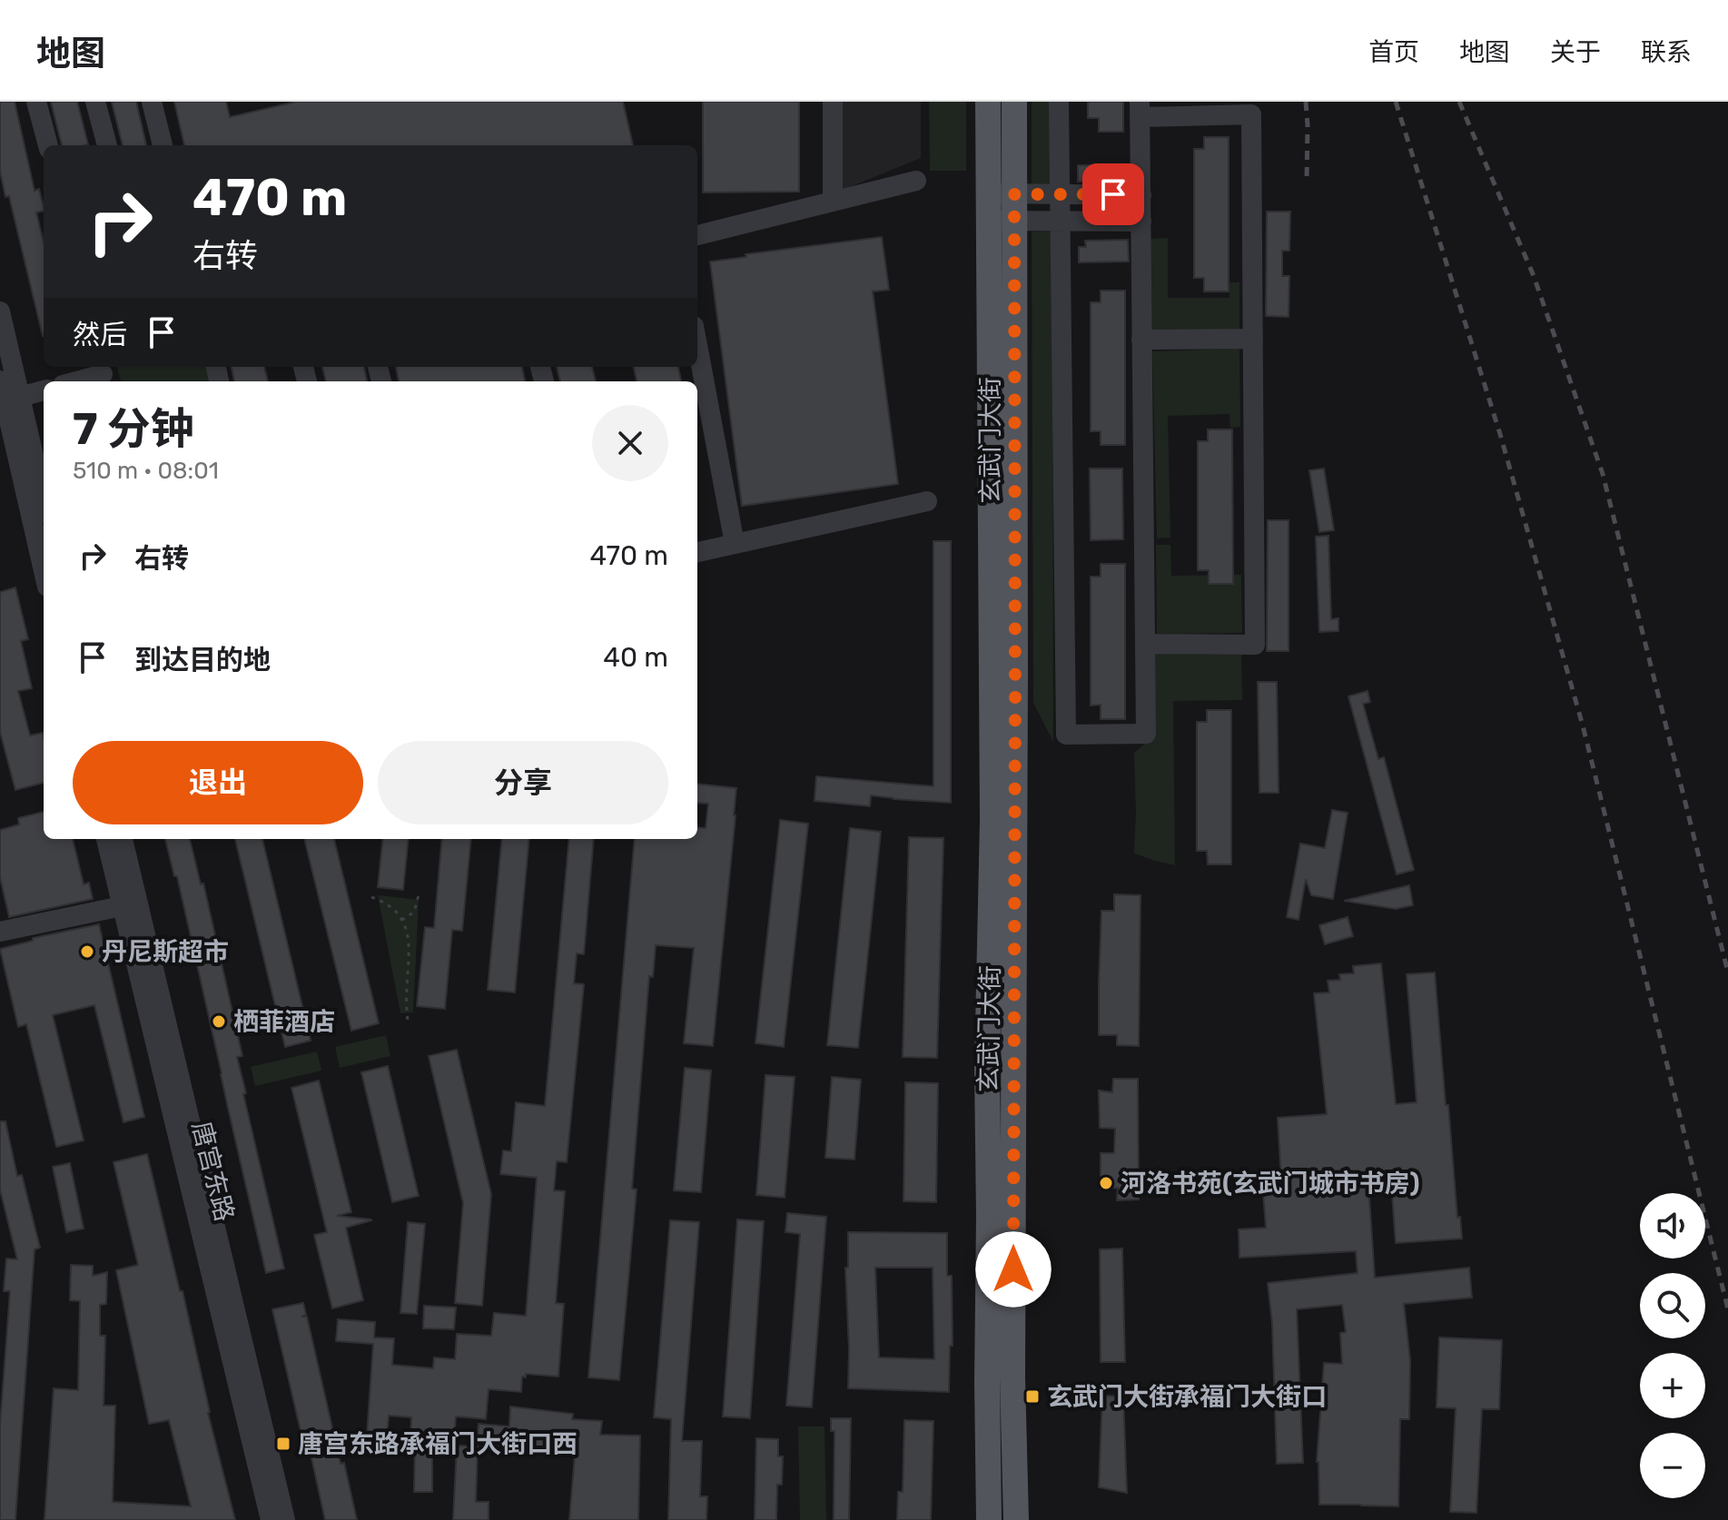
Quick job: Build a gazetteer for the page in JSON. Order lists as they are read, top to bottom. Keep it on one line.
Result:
{"streets":{"main road":["玄武门大街"],"street":["唐宫东路"]},"places":{"other":["丹尼斯超市","栖菲酒店","河洛书苑(玄武门城市书房)"],"transit":["玄武门大街承福门大街口","唐宫东路承福门大街口西"]},"page":{"header":"地图","nav":["首页","地图","关于","联系"],"turn":["470 m","右转"],"then":"然后","heading":["7 分钟","510 m · 08:01"],"list":[{"name":"右转","value":"470 m"},{"name":"到达目的地","value":"40 m"}],"buttons":["退出","分享"],"map_buttons":["+","−"]}}
